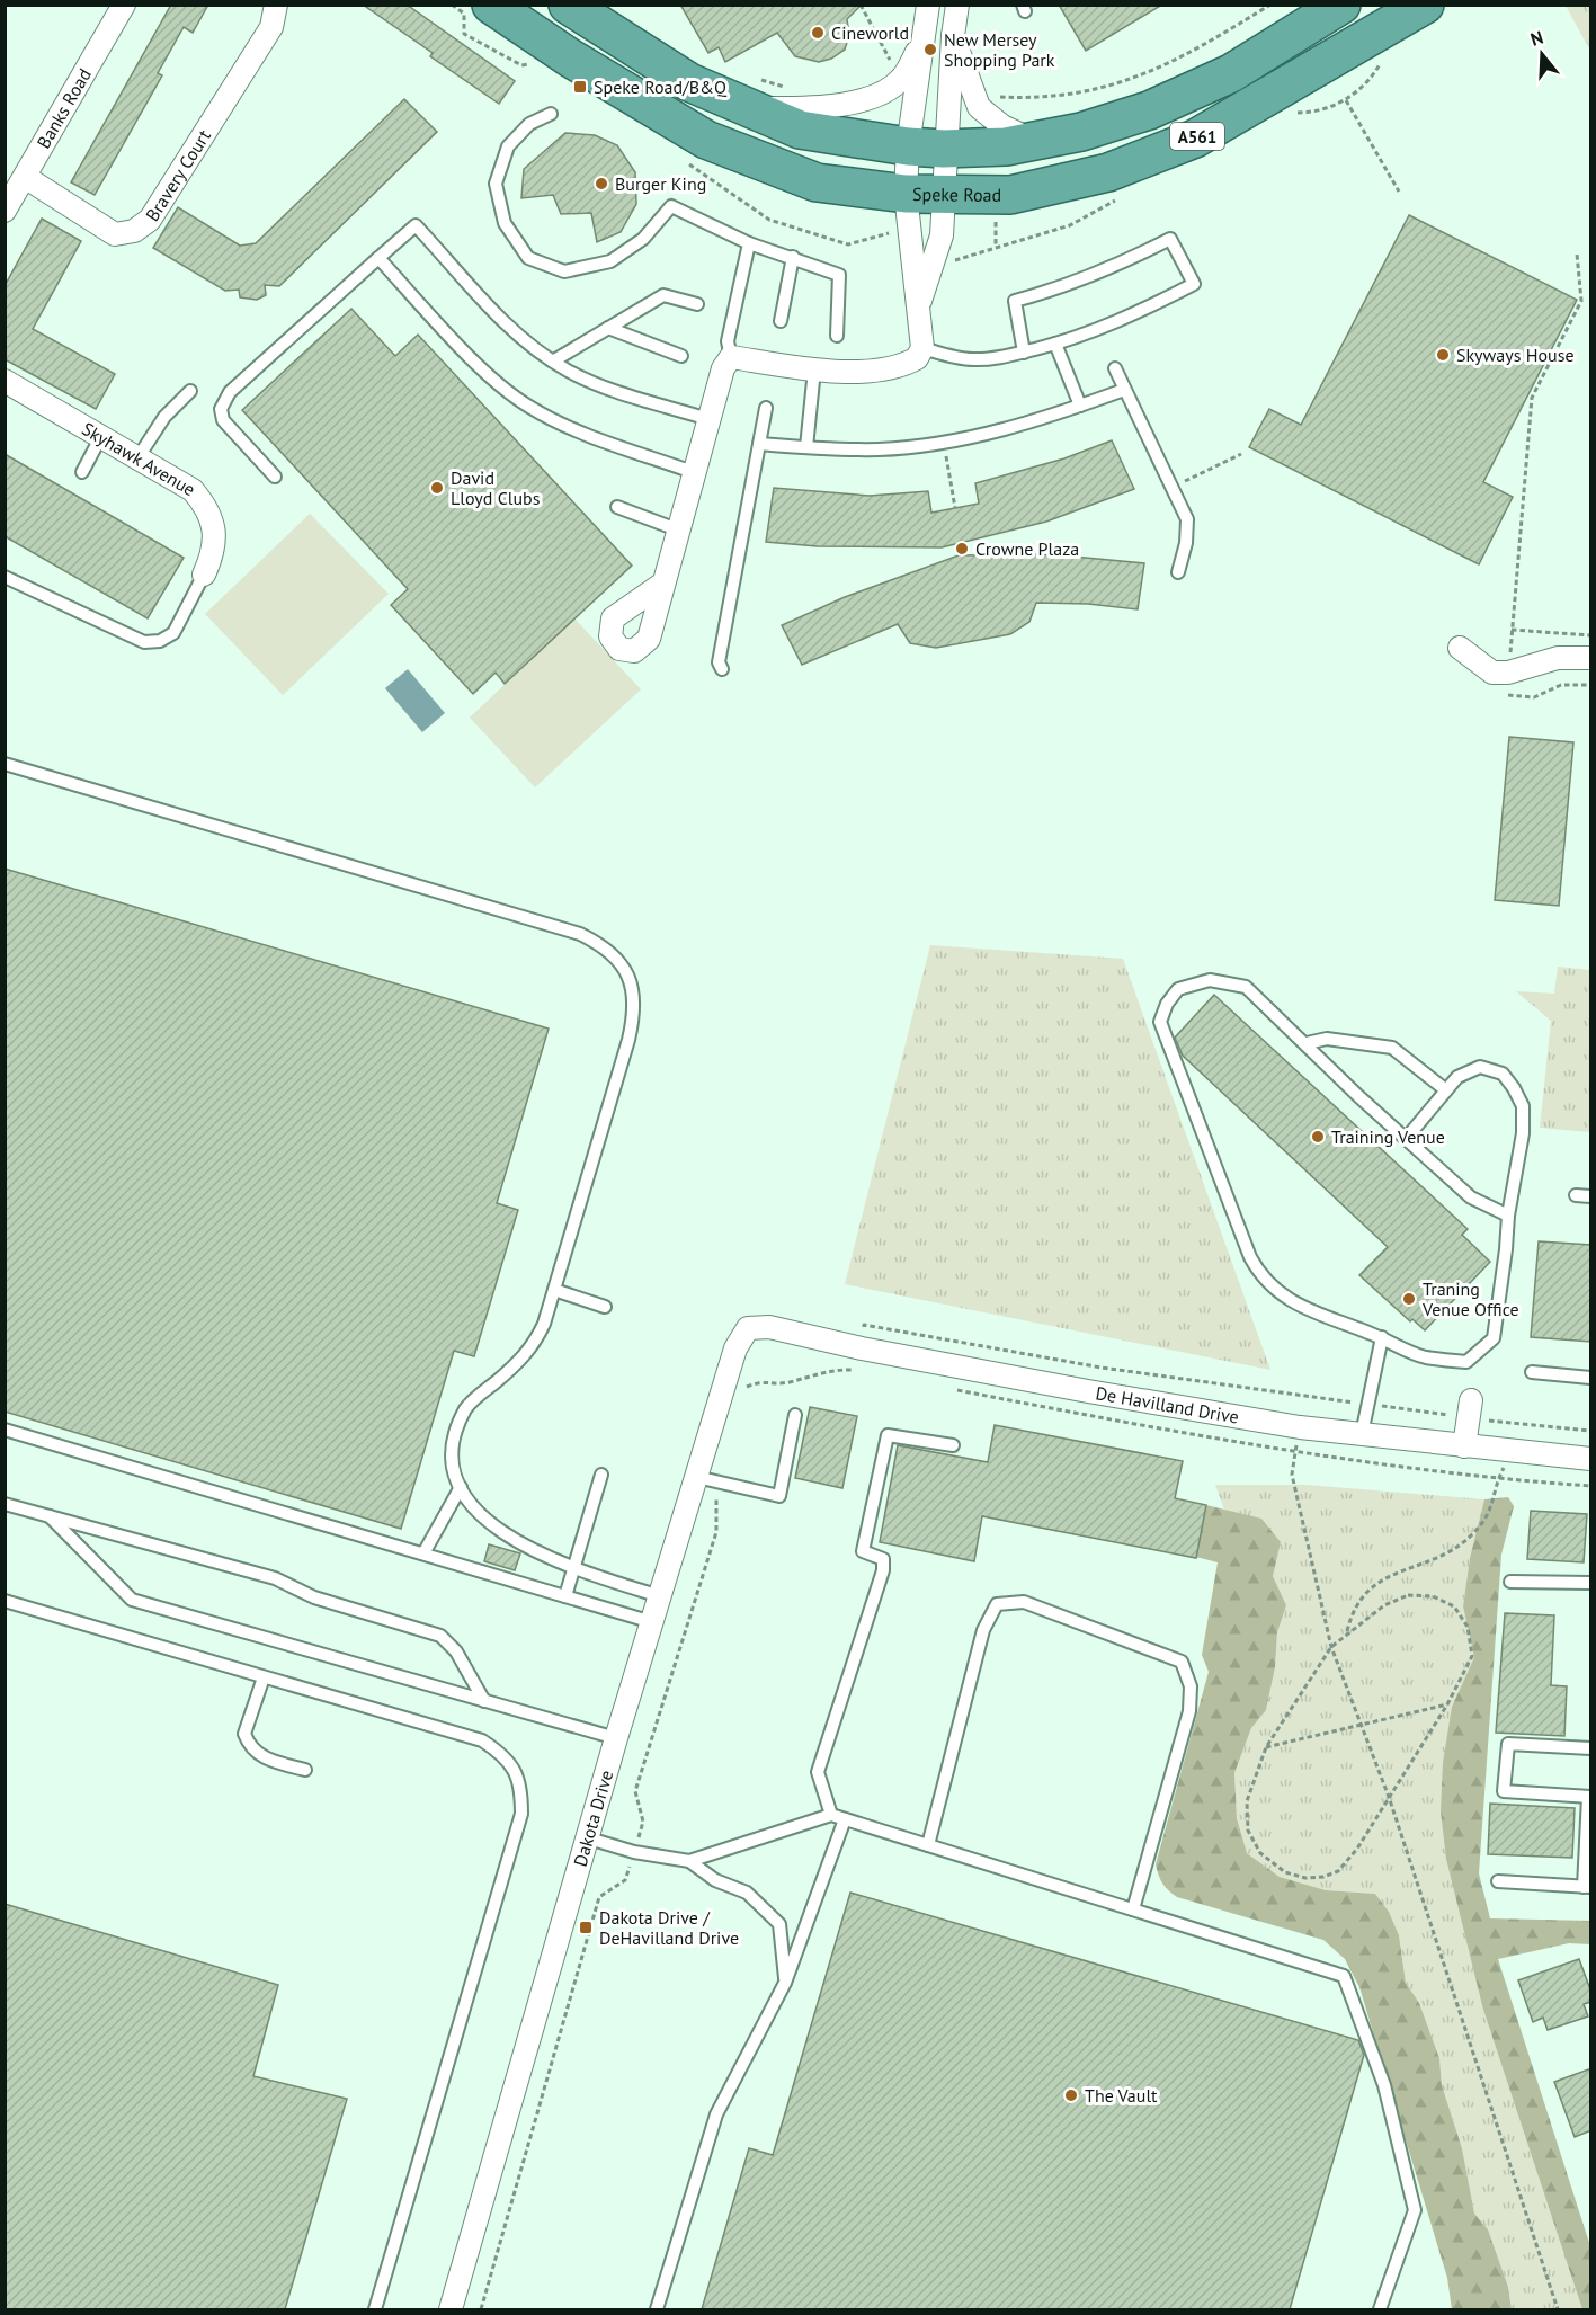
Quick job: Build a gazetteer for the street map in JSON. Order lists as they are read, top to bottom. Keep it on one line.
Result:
{"streets":{"highway":["A561","Speke Road"],"street":["Banks Road","Bravery Court","Skyhawk Avenue","De Havilland Drive","Dakota Drive"]},"crossings":[["Banks Road","Bravery Court"],["De Havilland Drive","Dakota Drive"]],"places":{"other":["Cineworld","New Mersey Shopping Park","Burger King","Skyways House","David Lloyd Clubs","Crowne Plaza","Training Venue","Traning Venue Office","The Vault"],"transit":["Speke Road/B&Q","Dakota Drive / DeHavilland Drive"]},"north":"top"}
